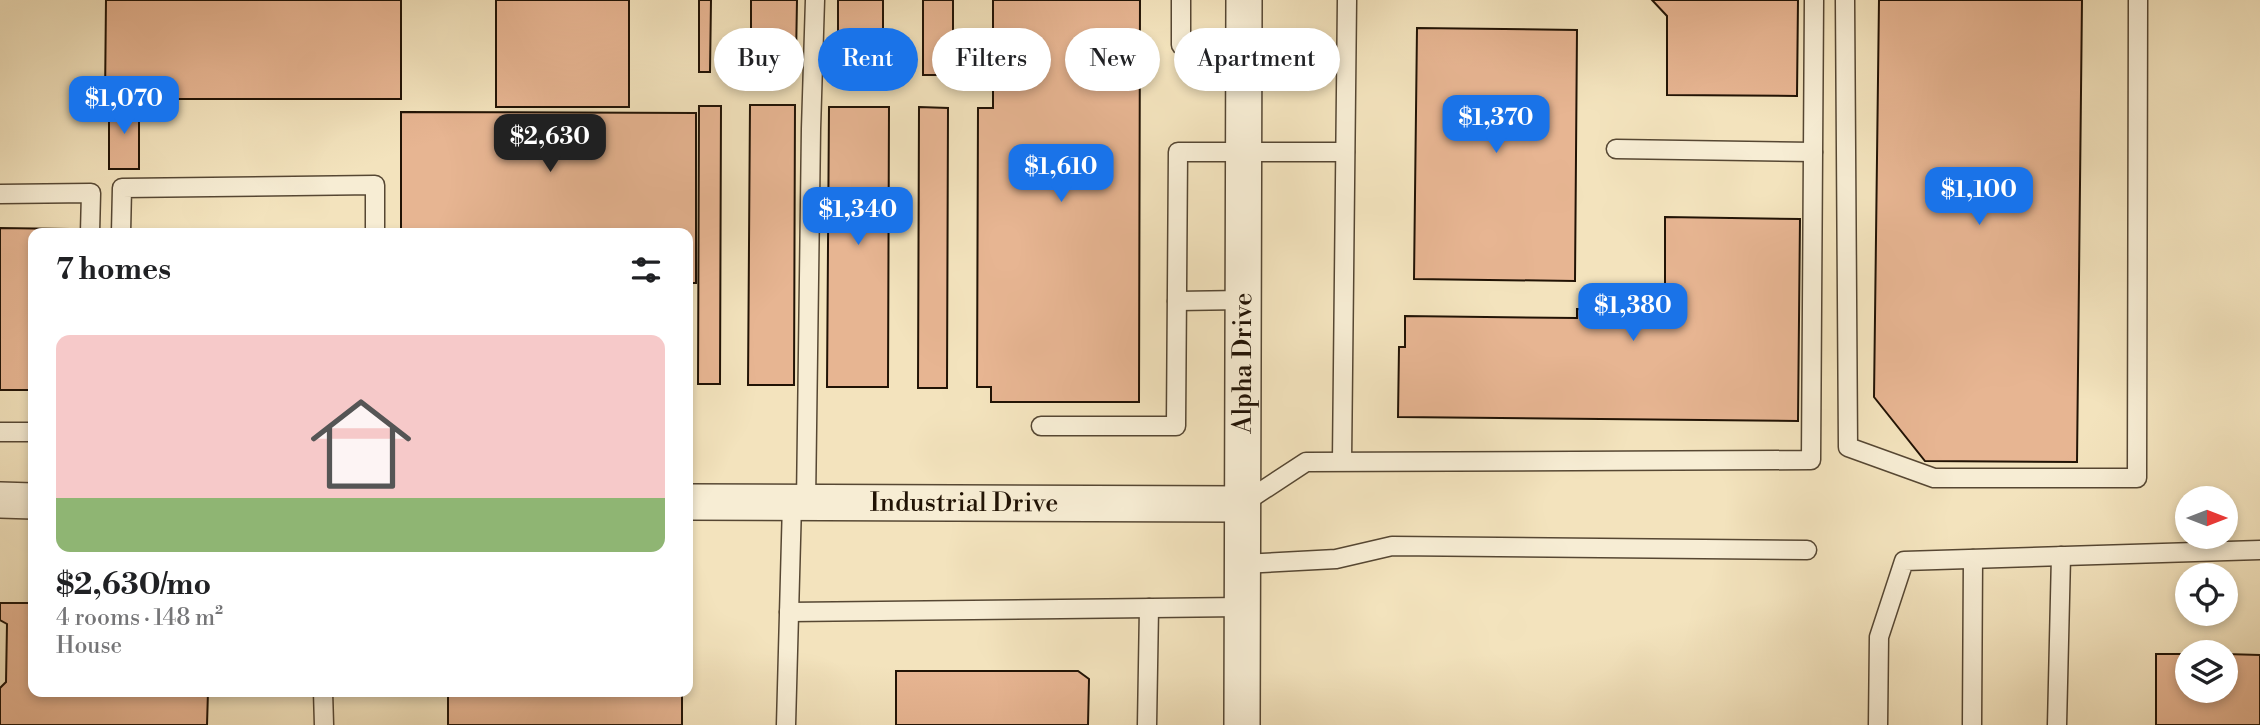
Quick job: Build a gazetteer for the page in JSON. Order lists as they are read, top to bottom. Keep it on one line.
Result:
{"streets":{"street":["Alpha Drive","Industrial Drive"]},"crossings":[["Alpha Drive","Industrial Drive"]],"north":"right","page":{"chip":["Buy","Rent","Filters","New","Apartment"],"price":["$1,070","$1,370","$2,630","$1,610","$1,100","$1,340","$1,380"],"heading":"7 homes","list":[{"name":"$2,630/mo","note":"4 rooms · 148 m² · House"}]}}
